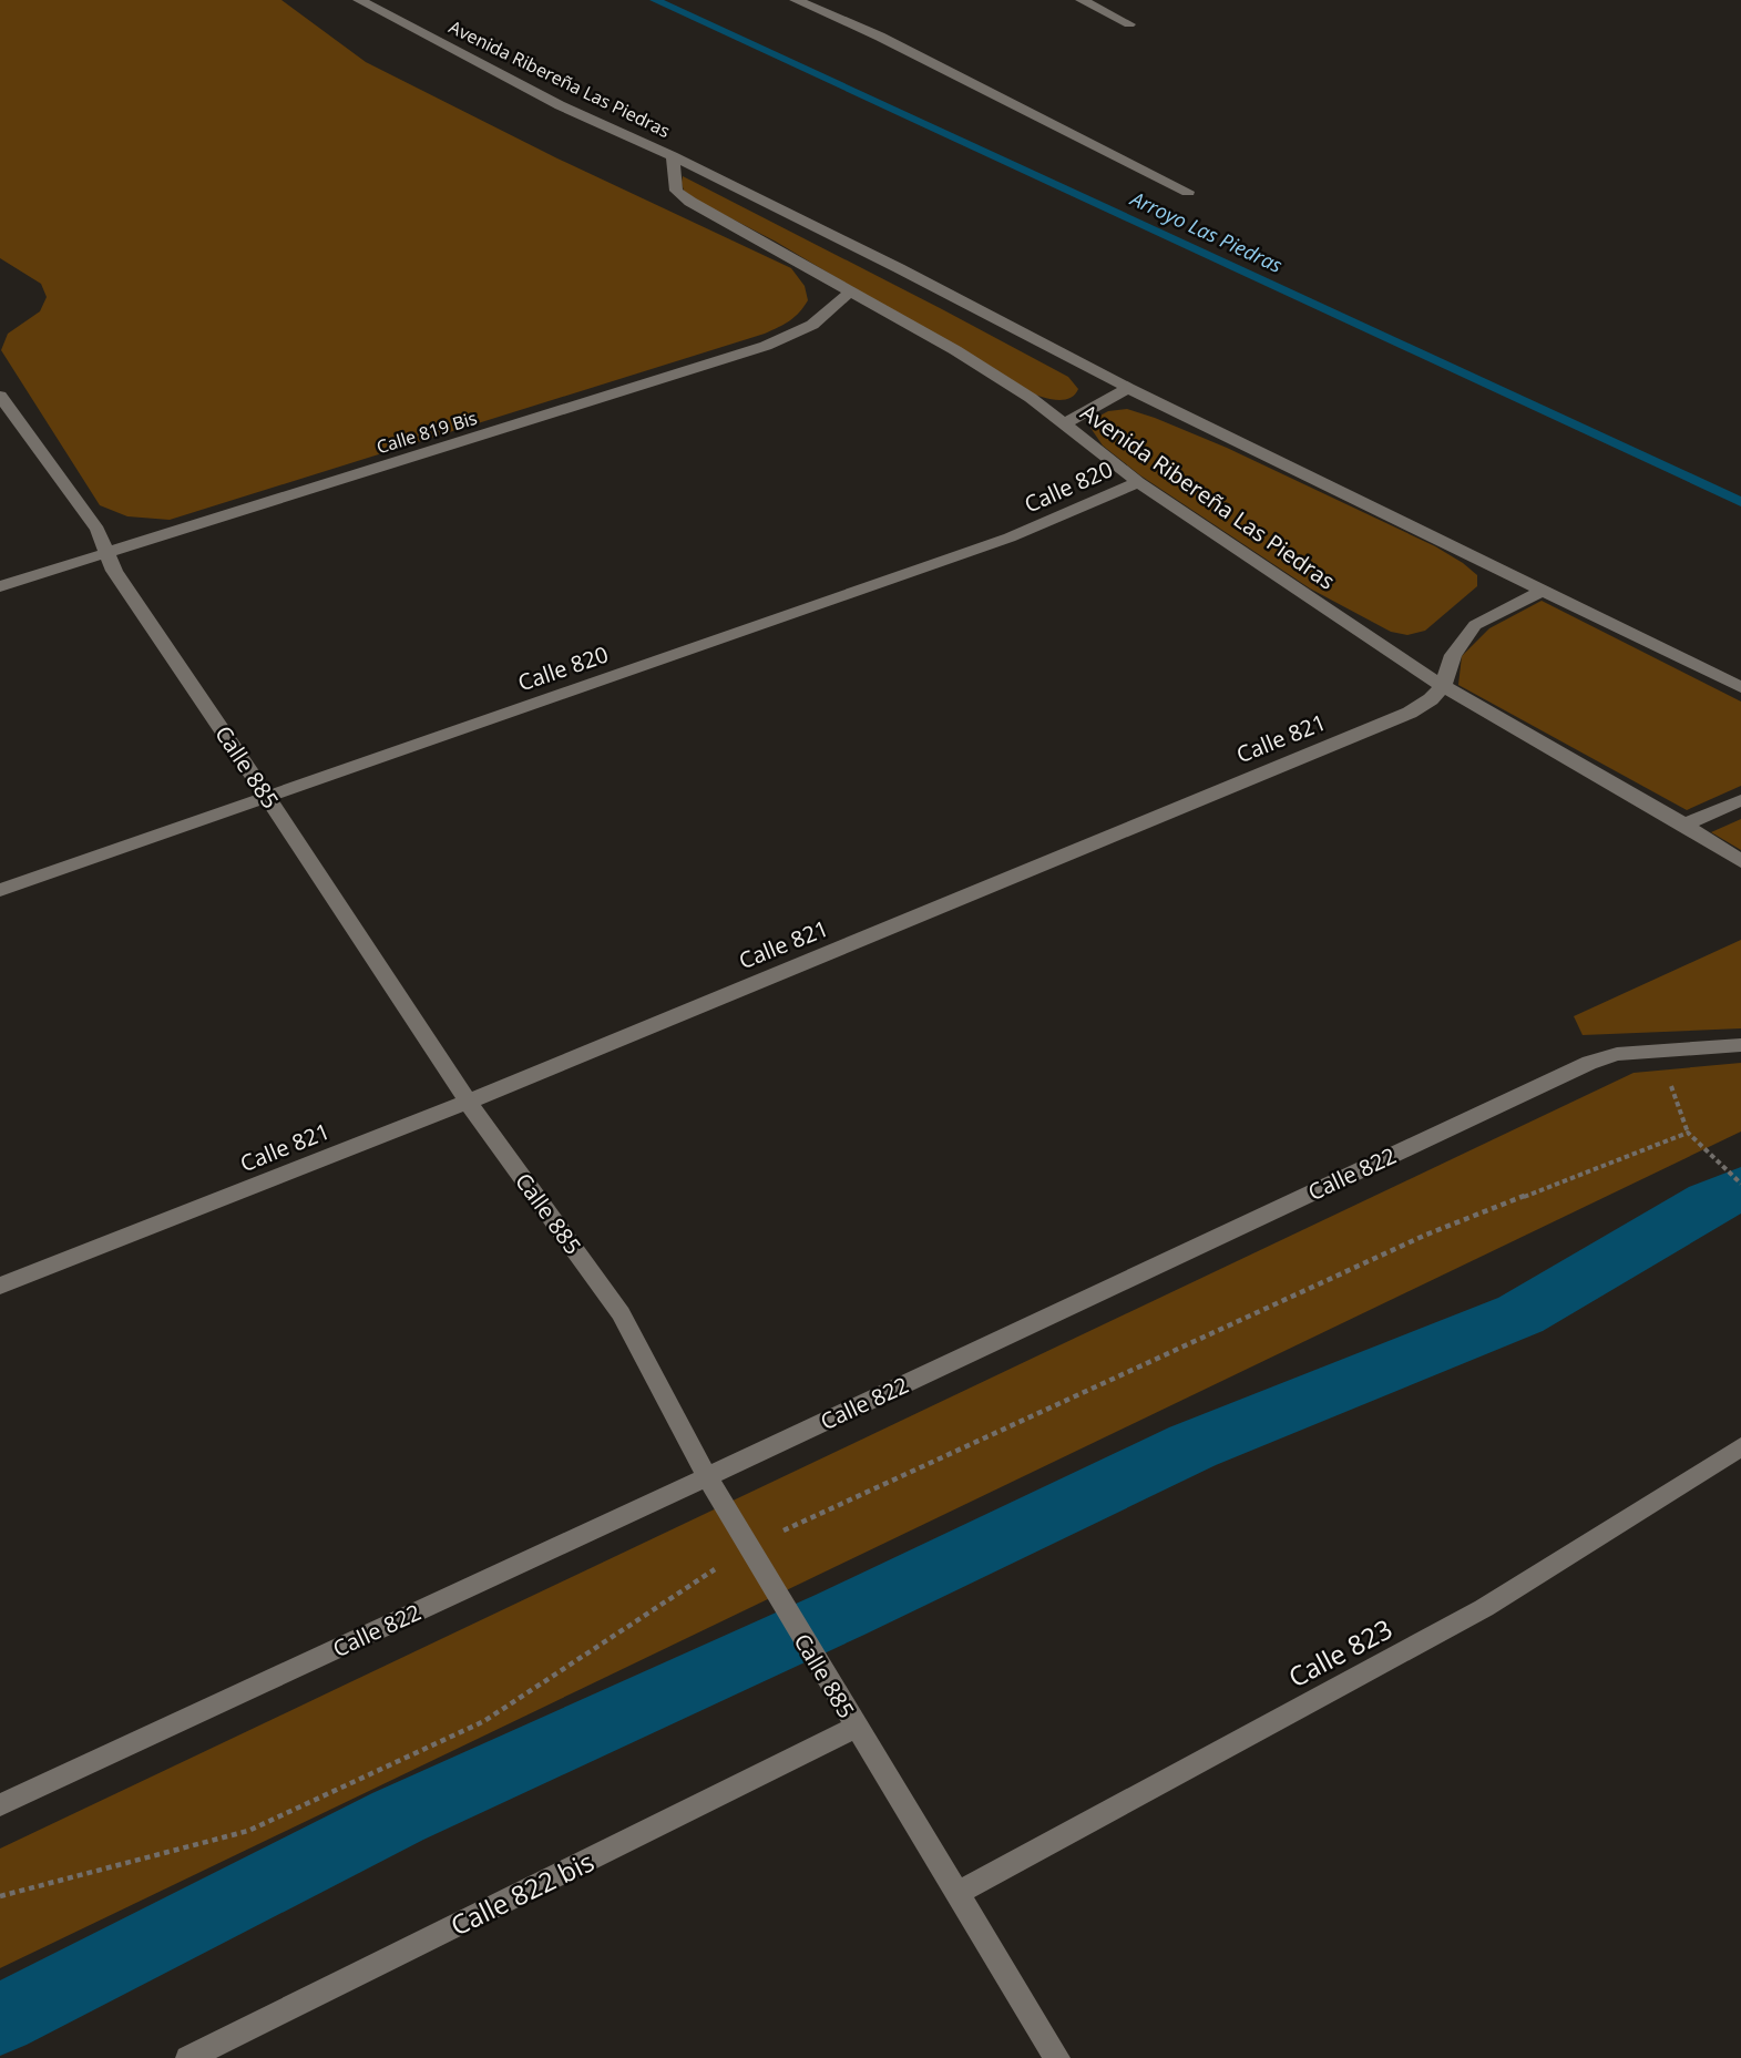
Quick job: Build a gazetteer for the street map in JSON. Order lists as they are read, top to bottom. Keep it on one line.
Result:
{"streets":{"street":["Avenida Ribereña Las Piedras","Calle 819 Bis","Calle 820","Calle 821","Calle 885","Calle 822","Calle 823","Calle 822 bis"]},"crossings":[["Avenida Ribereña Las Piedras","Calle 819 Bis"],["Avenida Ribereña Las Piedras","Calle 820"],["Avenida Ribereña Las Piedras","Calle 821"],["Calle 819 Bis","Calle 885"],["Calle 820","Calle 885"],["Calle 821","Calle 885"],["Calle 885","Calle 822"],["Calle 885","Calle 823"],["Calle 885","Calle 822 bis"]],"water":["Arroyo Las Piedras"]}
